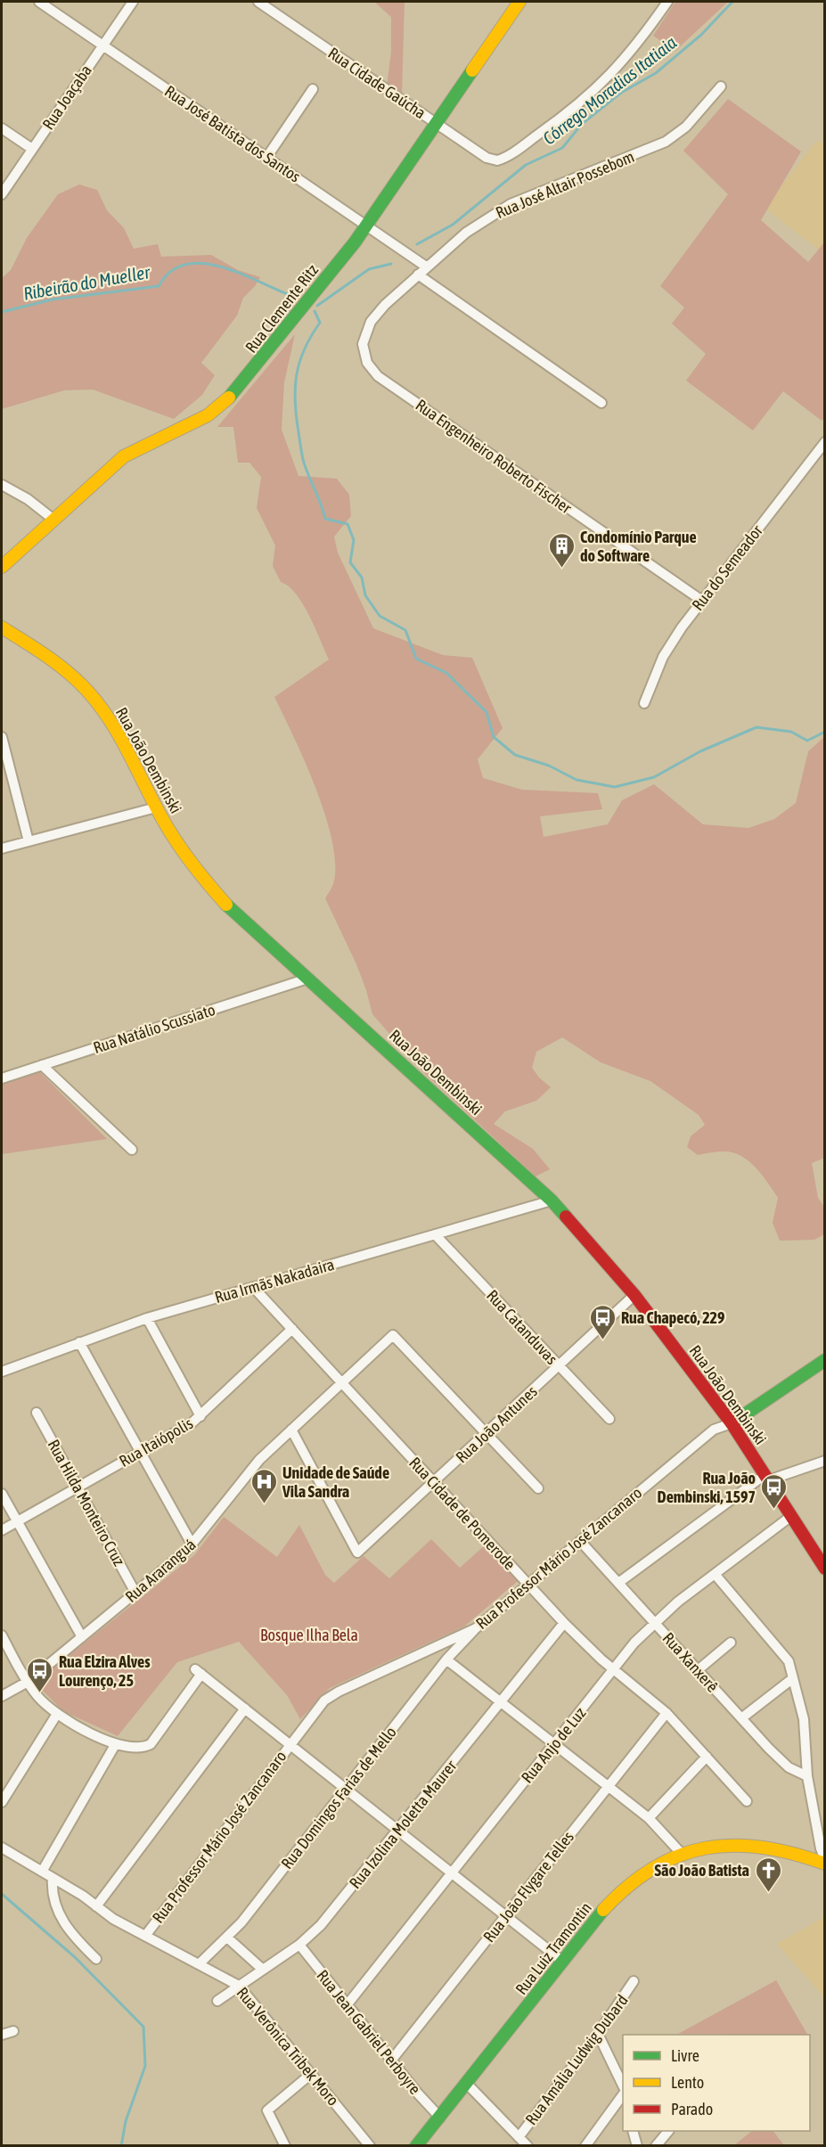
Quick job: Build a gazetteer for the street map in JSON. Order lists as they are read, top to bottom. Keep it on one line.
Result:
{"streets":{"main road":["Rua Clemente Ritz","Rua João Dembinski","Rua Luiz Tramontin"],"street":["Rua Cidade Gaúcha","Rua Joaçaba","Rua José Batista dos Santos","Rua José Altair Possebom","Rua Engenheiro Roberto Fischer","Rua do Semeador","Rua Natálio Scussiato","Rua Irmãs Nakadaira","Rua Catanduvas","Rua João Antunes","Rua Itaiópolis","Rua Hilda Monteiro Cruz","Rua Cidade de Pomerode","Rua Professor Mário José Zancanaro","Rua Araranguá","Rua Xanxerê","Rua Anjo de Luz","Rua Domingos Farias de Mello","Rua Izolina Moletta Maurer","Rua João Flygare Telles","Rua Jean Gabriel Perboyre","Rua Verônica Tribek Moro","Rua Amália Ludwig Dubard"]},"crossings":[["Rua Cidade Gaúcha","Rua Clemente Ritz"],["Rua Joaçaba","Rua José Batista dos Santos"],["Rua José Batista dos Santos","Rua José Altair Possebom"],["Rua José Batista dos Santos","Rua Clemente Ritz"],["Rua José Altair Possebom","Rua Engenheiro Roberto Fischer"],["Rua Engenheiro Roberto Fischer","Rua do Semeador"],["Rua João Dembinski","Rua Natálio Scussiato"],["Rua João Dembinski","Rua Irmãs Nakadaira"],["Rua João Dembinski","Rua João Antunes"],["Rua João Dembinski","Rua Professor Mário José Zancanaro"],["Rua João Dembinski","Rua Anjo de Luz"],["Rua Irmãs Nakadaira","Rua Catanduvas"],["Rua Irmãs Nakadaira","Rua Cidade de Pomerode"],["Rua Catanduvas","Rua João Antunes"],["Rua João Antunes","Rua Cidade de Pomerode"],["Rua João Antunes","Rua Araranguá"],["Rua Itaiópolis","Rua Hilda Monteiro Cruz"],["Rua Itaiópolis","Rua Cidade de Pomerode"],["Rua Hilda Monteiro Cruz","Rua Araranguá"],["Rua Cidade de Pomerode","Rua Professor Mário José Zancanaro"],["Rua Cidade de Pomerode","Rua Araranguá"],["Rua Cidade de Pomerode","Rua Anjo de Luz"],["Rua Cidade de Pomerode","Rua Izolina Moletta Maurer"],["Rua Cidade de Pomerode","Rua João Flygare Telles"],["Rua Professor Mário José Zancanaro","Rua Xanxerê"],["Rua Professor Mário José Zancanaro","Rua Domingos Farias de Mello"],["Rua Professor Mário José Zancanaro","Rua Verônica Tribek Moro"],["Rua Xanxerê","Rua Anjo de Luz"],["Rua Anjo de Luz","Rua Jean Gabriel Perboyre"],["Rua Domingos Farias de Mello","Rua Verônica Tribek Moro"],["Rua Izolina Moletta Maurer","Rua Jean Gabriel Perboyre"],["Rua Izolina Moletta Maurer","Rua Verônica Tribek Moro"],["Rua João Flygare Telles","Rua Jean Gabriel Perboyre"],["Rua Luiz Tramontin","Rua Jean Gabriel Perboyre"]],"water":["Córrego Moradias Itatiaia","Ribeirão do Mueller"],"parks":["Bosque Ilha Bela"],"places":{"building":["Condomínio Parque do Software"],"bus stop":["Rua Chapecó, 229","Rua João Dembinski, 1597","Rua Elzira Alves Lourenço, 25"],"hospital":["Unidade de Saúde Vila Sandra"],"church":["São João Batista"]},"legend":["Livre","Lento","Parado"]}
